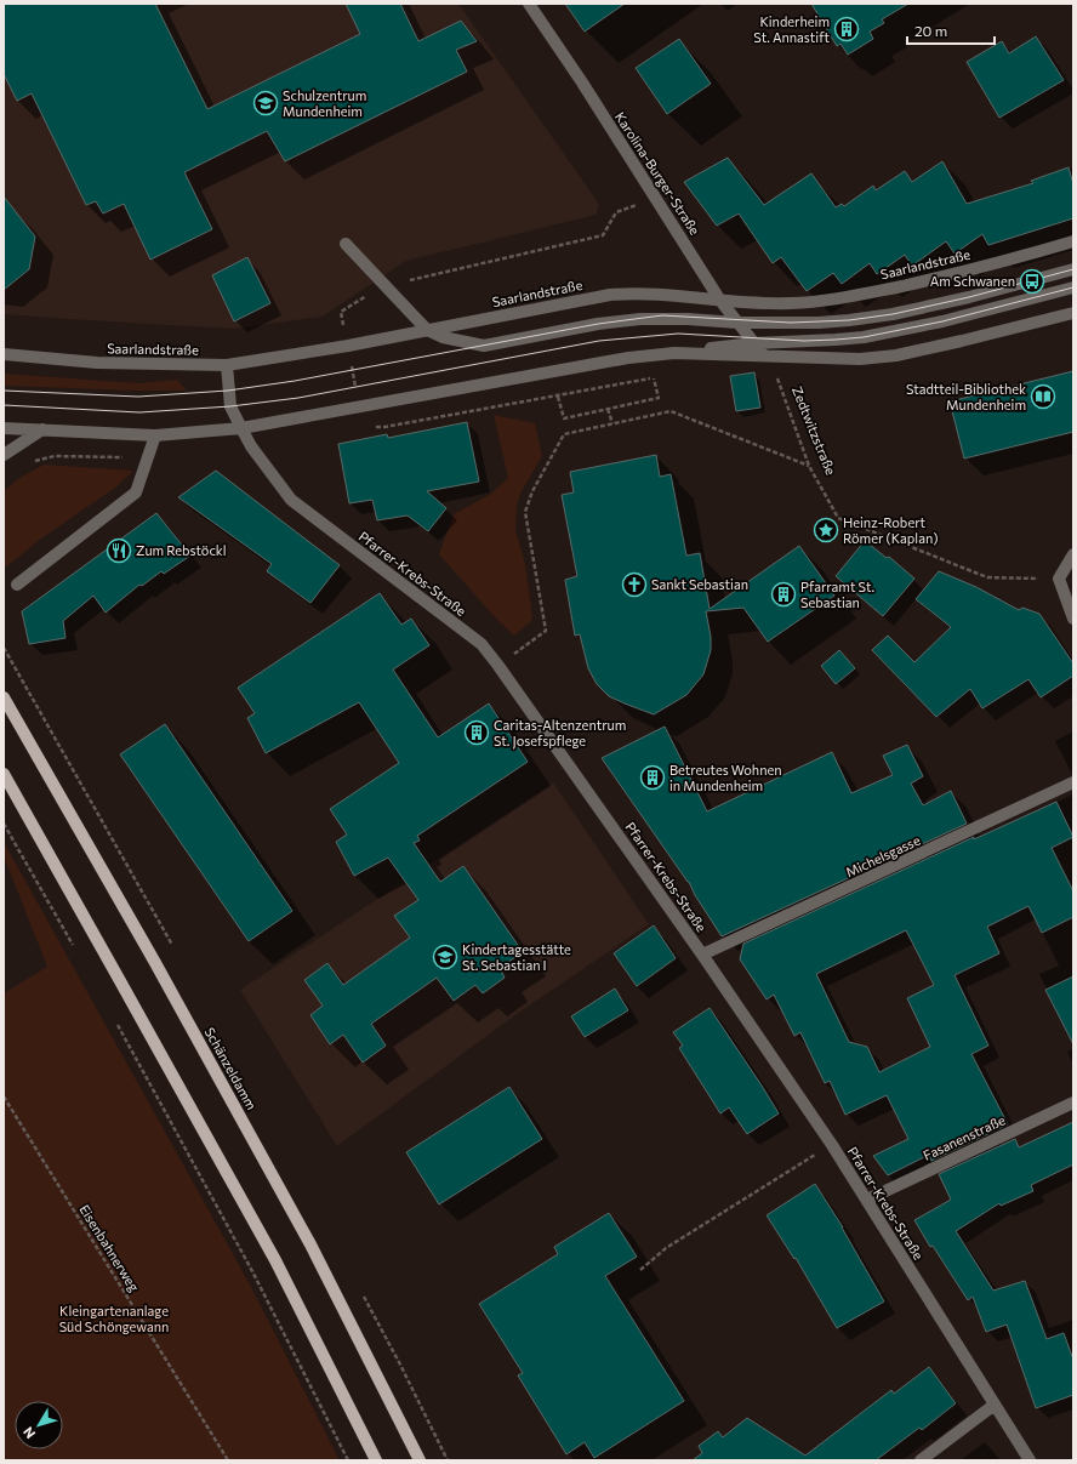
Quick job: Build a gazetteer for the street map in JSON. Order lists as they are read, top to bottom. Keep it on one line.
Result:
{"streets":{"main road":["Schänzeldamm"],"street":["Karolina-Burger-Straße","Saarlandstraße","Pfarrer-Krebs-Straße","Michelsgasse","Fasanenstraße"],"path":["Zedtwitzstraße","Eisenbahnerweg"]},"crossings":[["Karolina-Burger-Straße","Saarlandstraße"],["Karolina-Burger-Straße","Zedtwitzstraße"],["Saarlandstraße","Pfarrer-Krebs-Straße"],["Pfarrer-Krebs-Straße","Michelsgasse"],["Pfarrer-Krebs-Straße","Fasanenstraße"]],"parks":["Kleingartenanlage Süd Schöngewann"],"places":{"building":["Kinderheim St. Annastift","Pfarramt St. Sebastian","Caritas-Altenzentrum St. Josefspflege","Betreutes Wohnen in Mundenheim"],"school or university":["Schulzentrum Mundenheim","Kindertagesstätte St. Sebastian I"],"bus stop":["Am Schwanen"],"library":["Stadtteil-Bibliothek Mundenheim"],"place":["Heinz-Robert Römer (Kaplan)"],"restaurant":["Zum Rebstöckl"],"church":["Sankt Sebastian"]},"scale_bar":"20 m","north":"bottom left"}
